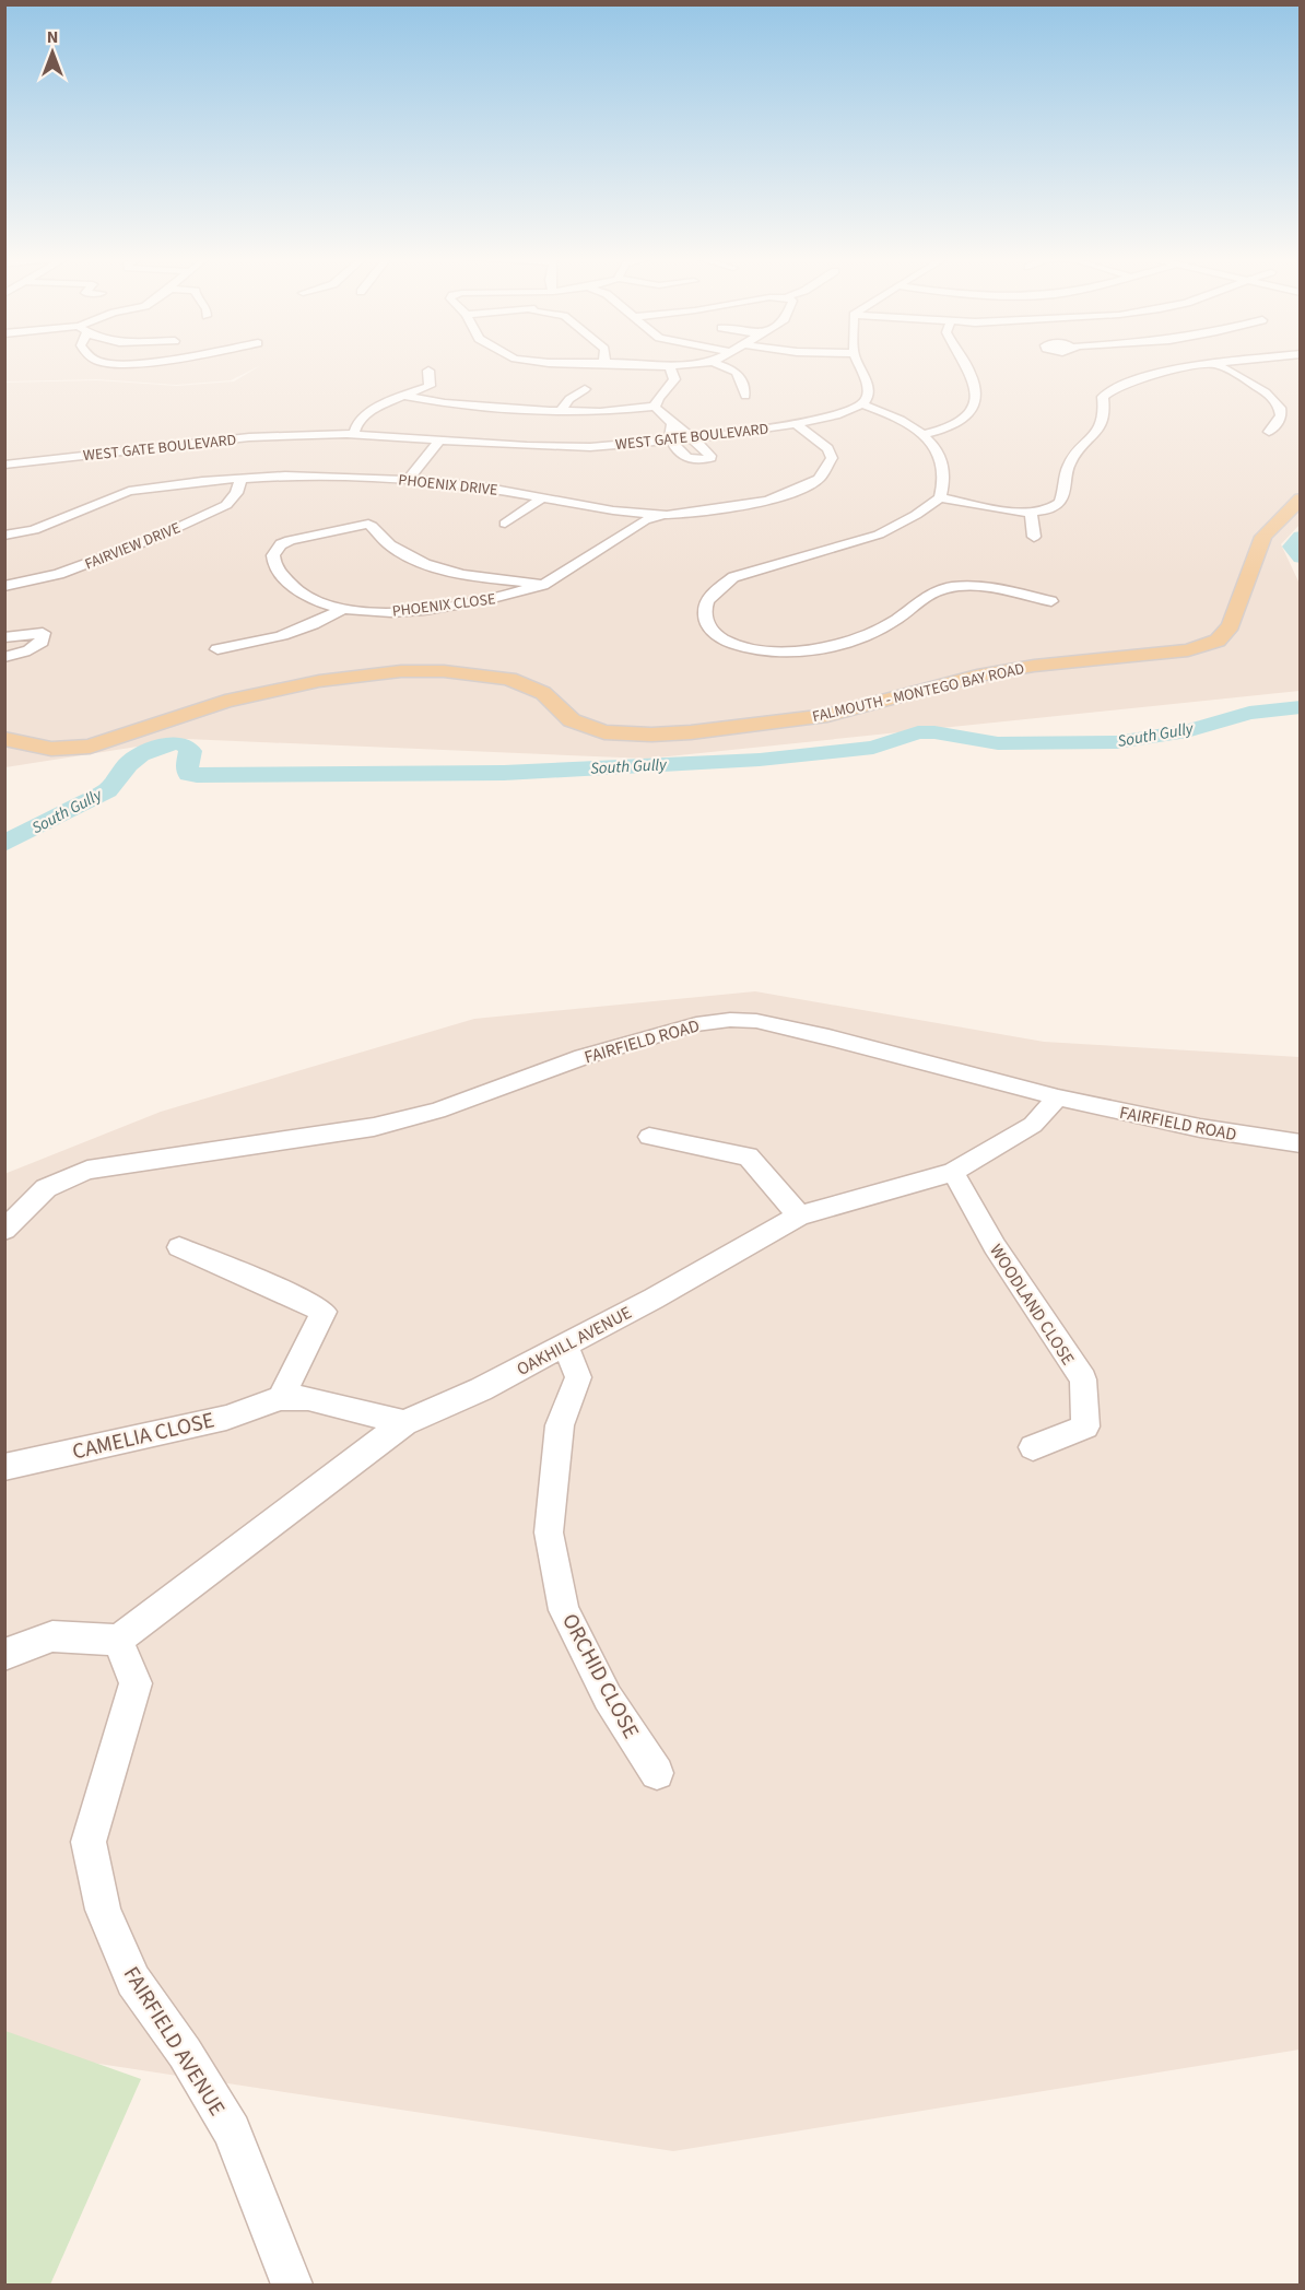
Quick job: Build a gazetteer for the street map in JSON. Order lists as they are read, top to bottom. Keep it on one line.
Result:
{"streets":{"main road":["FALMOUTH - MONTEGO BAY ROAD"],"street":["WEST GATE BOULEVARD","PHOENIX DRIVE","FAIRVIEW DRIVE","PHOENIX CLOSE","FAIRFIELD ROAD","WOODLAND CLOSE","OAKHILL AVENUE","CAMELIA CLOSE","ORCHID CLOSE","FAIRFIELD AVENUE"]},"crossings":[["WEST GATE BOULEVARD","PHOENIX DRIVE"],["PHOENIX DRIVE","FAIRVIEW DRIVE"],["PHOENIX DRIVE","PHOENIX CLOSE"],["FAIRFIELD ROAD","OAKHILL AVENUE"],["WOODLAND CLOSE","OAKHILL AVENUE"],["OAKHILL AVENUE","CAMELIA CLOSE"],["OAKHILL AVENUE","ORCHID CLOSE"],["OAKHILL AVENUE","FAIRFIELD AVENUE"]],"water":["South Gully"],"north":"top"}
